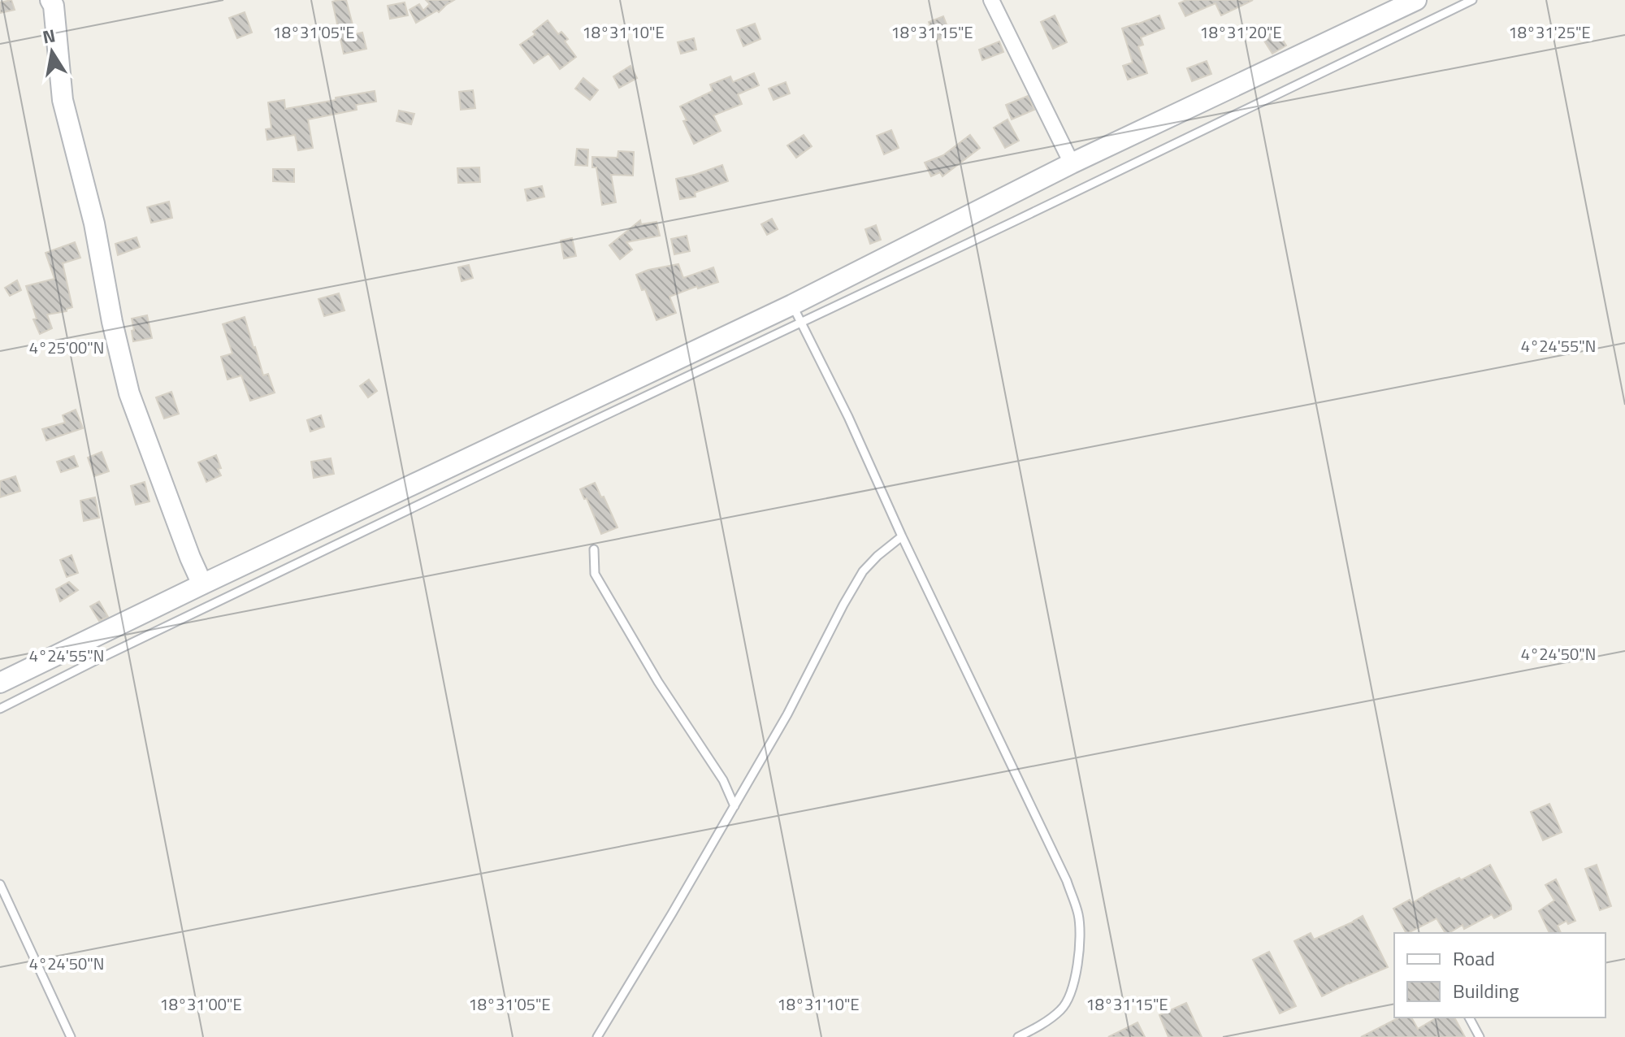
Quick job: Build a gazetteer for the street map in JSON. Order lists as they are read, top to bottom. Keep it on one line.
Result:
{"legend":["Road","Building"],"north":"top","coordinates":["18°31'05\"E","18°31'10\"E","18°31'25\"E","18°31'15\"E","18°31'20\"E","4°24'55\"N","4°25'00\"N","4°24'50\"N","18°31'00\"E"]}
